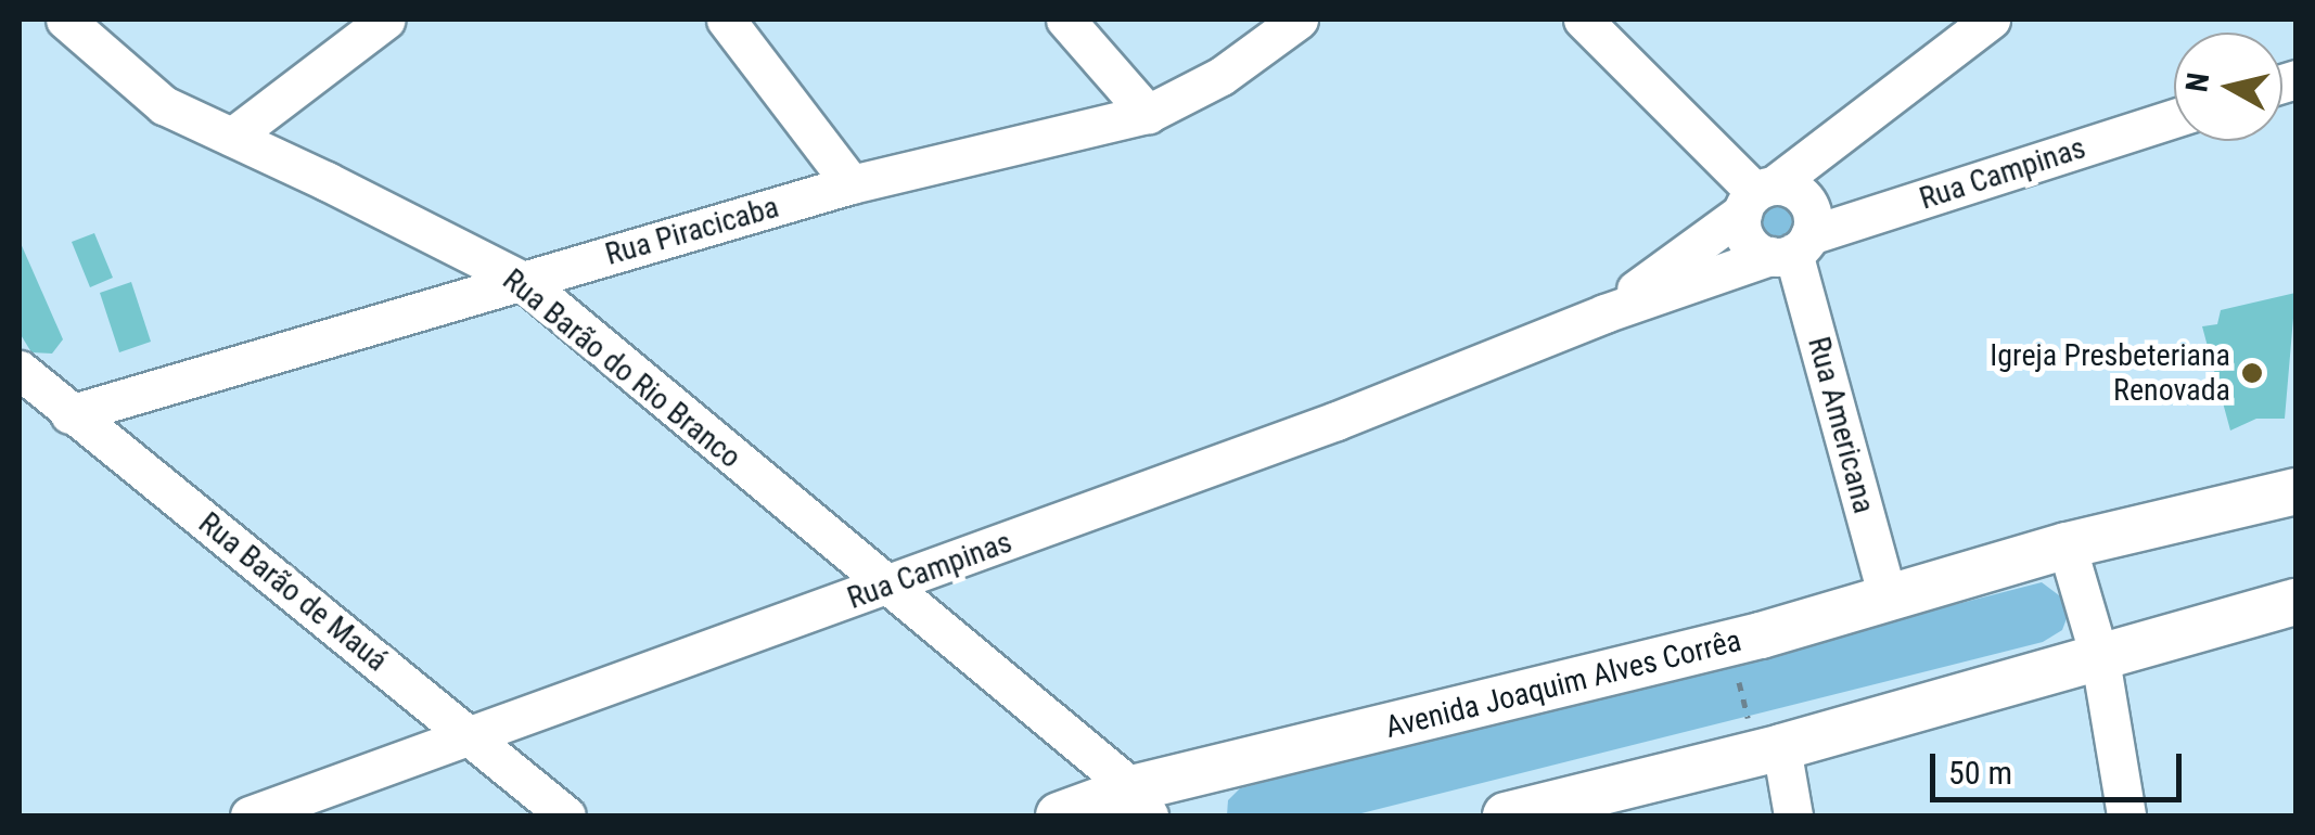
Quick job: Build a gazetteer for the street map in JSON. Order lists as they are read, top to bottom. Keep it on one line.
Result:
{"streets":{"main road":["Avenida Joaquim Alves Corrêa"],"street":["Rua Campinas","Rua Piracicaba","Rua Barão do Rio Branco","Rua Americana","Rua Barão de Mauá"]},"crossings":[["Rua Campinas","Rua Barão do Rio Branco"],["Rua Campinas","Rua Americana"],["Rua Campinas","Rua Barão de Mauá"],["Rua Piracicaba","Rua Barão do Rio Branco"],["Rua Piracicaba","Rua Barão de Mauá"],["Rua Barão do Rio Branco","Avenida Joaquim Alves Corrêa"],["Rua Americana","Avenida Joaquim Alves Corrêa"]],"places":["Igreja Presbeteriana Renovada"],"scale_bar":"50 m","north":"left"}
